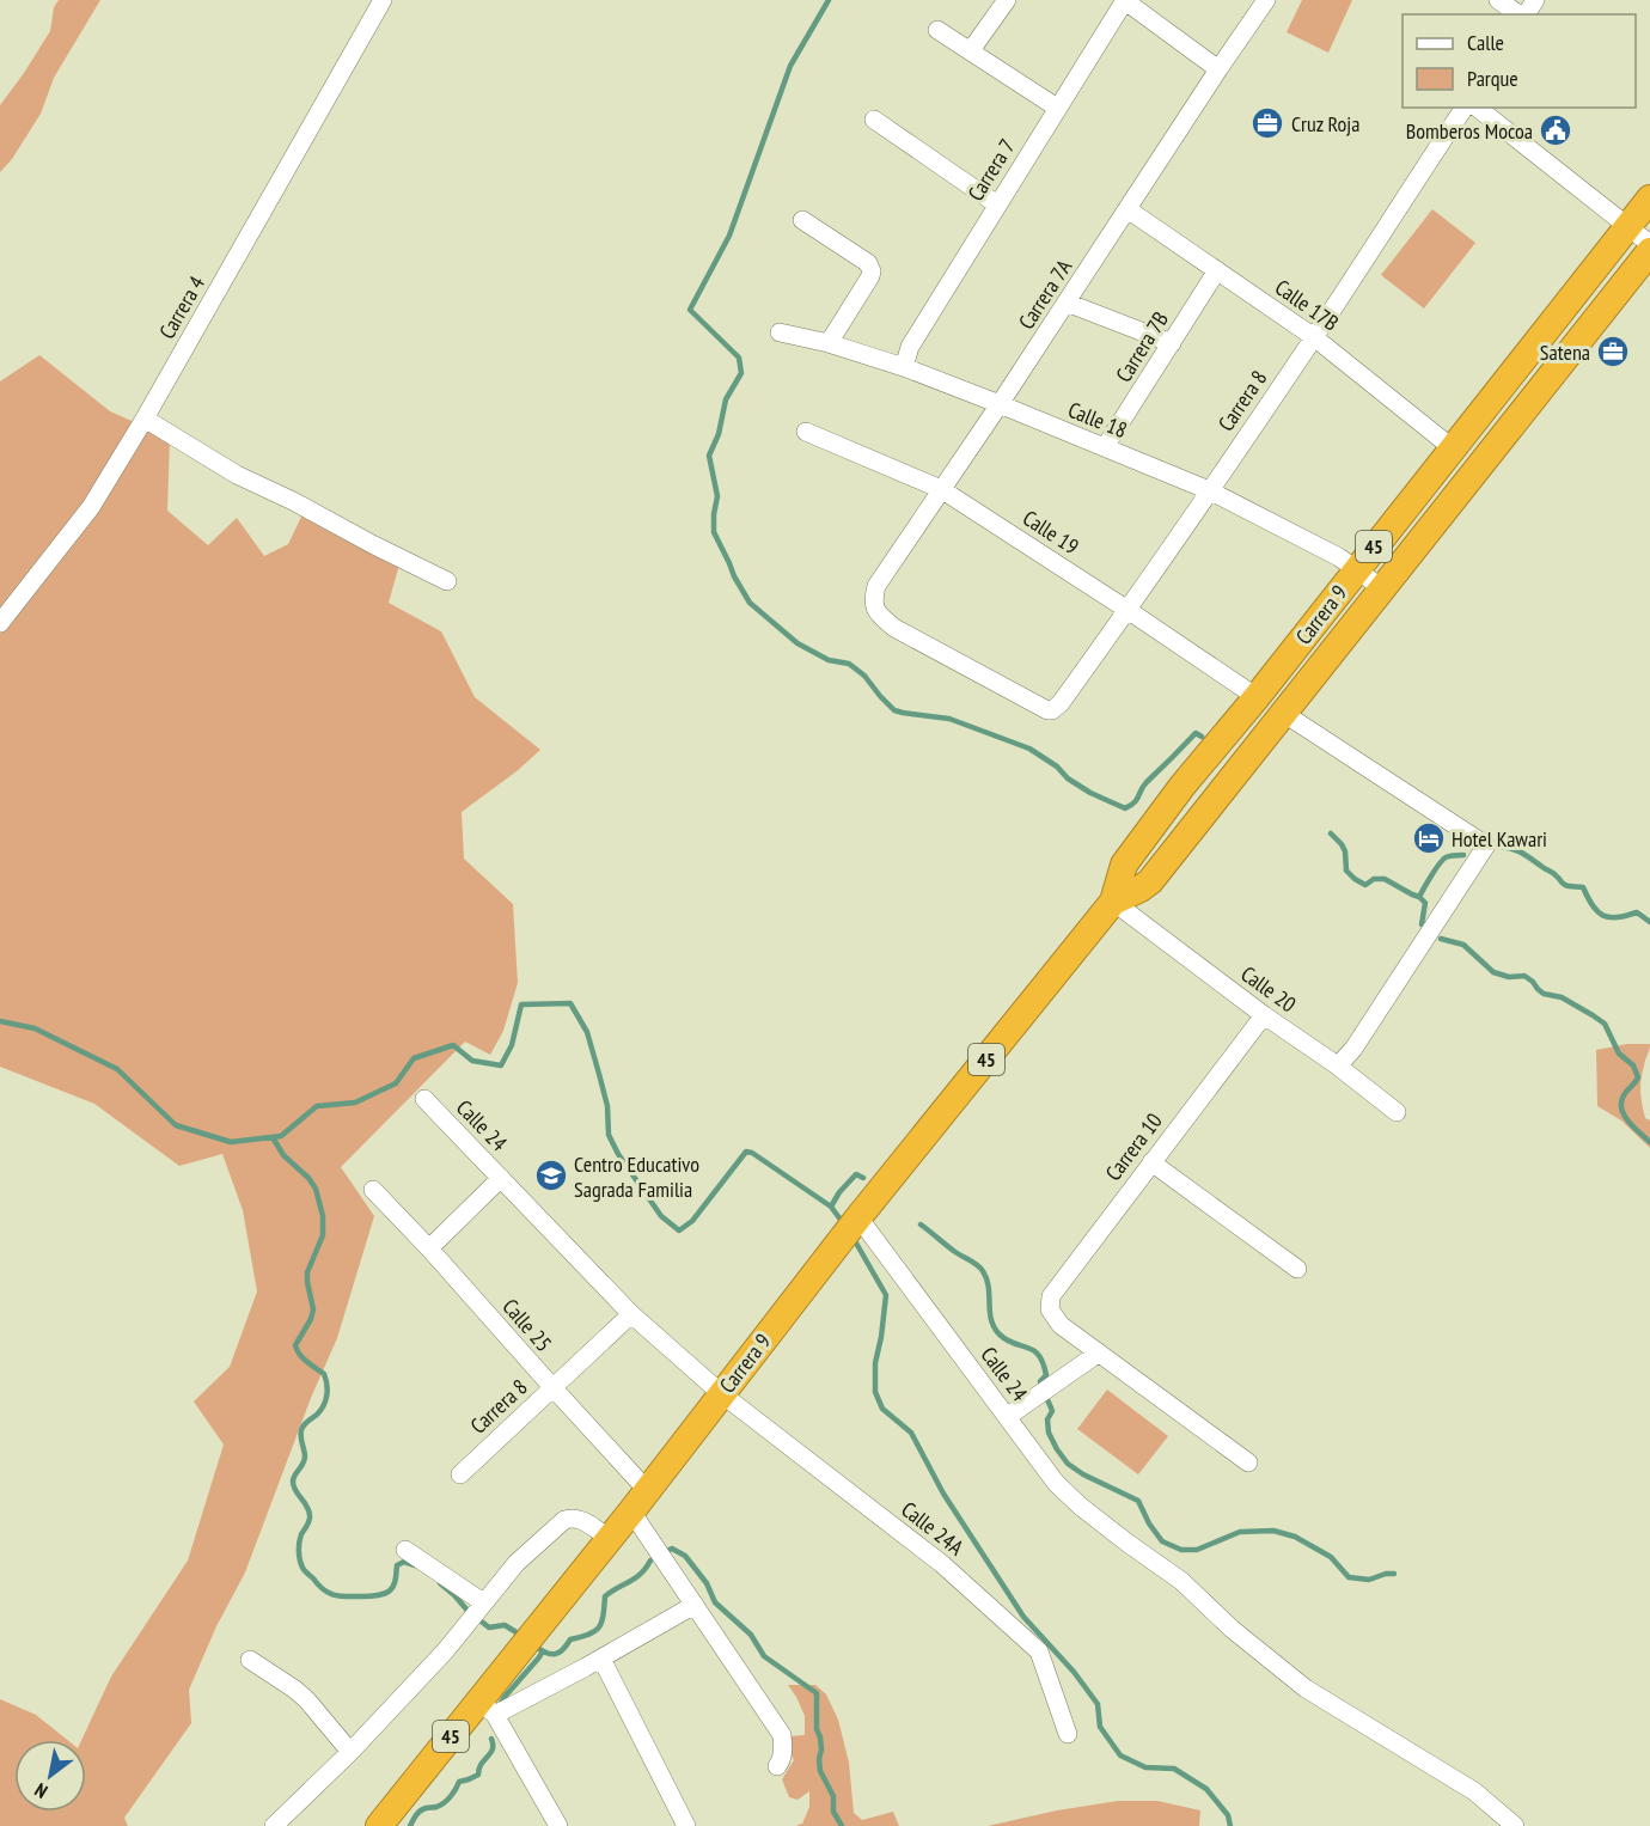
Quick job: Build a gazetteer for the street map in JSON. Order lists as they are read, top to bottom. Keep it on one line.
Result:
{"streets":{"highway":["45","Carrera 9"],"street":["Carrera 7","Carrera 7A","Calle 17B","Carrera 4","Carrera 7B","Carrera 8","Calle 18","Calle 19","Calle 20","Calle 24","Carrera 10","Calle 25","Calle 24A"]},"crossings":[["Carrera 7","Calle 18"],["Carrera 7A","Calle 17B"],["Carrera 7A","Carrera 8"],["Carrera 7A","Calle 18"],["Carrera 7A","Calle 19"],["Calle 17B","Carrera 7B"],["Calle 17B","Carrera 8"],["Calle 17B","Carrera 9"],["Carrera 7B","Calle 18"],["Carrera 8","Calle 18"],["Carrera 8","Calle 19"],["Carrera 8","Calle 24"],["Carrera 8","Calle 25"],["Calle 18","Carrera 9"],["Calle 19","Carrera 9"],["Carrera 9","Calle 20"],["Carrera 9","Calle 24"],["Carrera 9","Calle 25"],["Carrera 9","Calle 24A"],["Calle 20","Carrera 10"],["Calle 24","Calle 24A"]],"places":{"office":["Cruz Roja","Satena"],"public building":["Bomberos Mocoa"],"hotel":["Hotel Kawari"],"school or university":["Centro Educativo Sagrada Familia"]},"legend":["Calle","Parque"],"north":"bottom left"}
